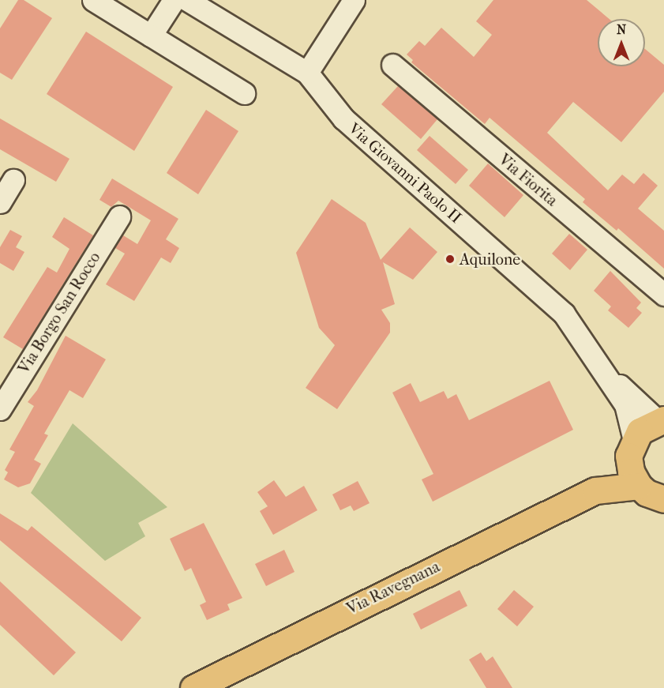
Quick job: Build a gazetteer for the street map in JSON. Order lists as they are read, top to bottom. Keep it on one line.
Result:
{"streets":{"main road":["Via Ravegnana"],"street":["Via Giovanni Paolo II","Via Fiorita","Via Borgo San Rocco"]},"crossings":[["Via Giovanni Paolo II","Via Ravegnana"]],"places":["Aquilone"],"north":"top"}
